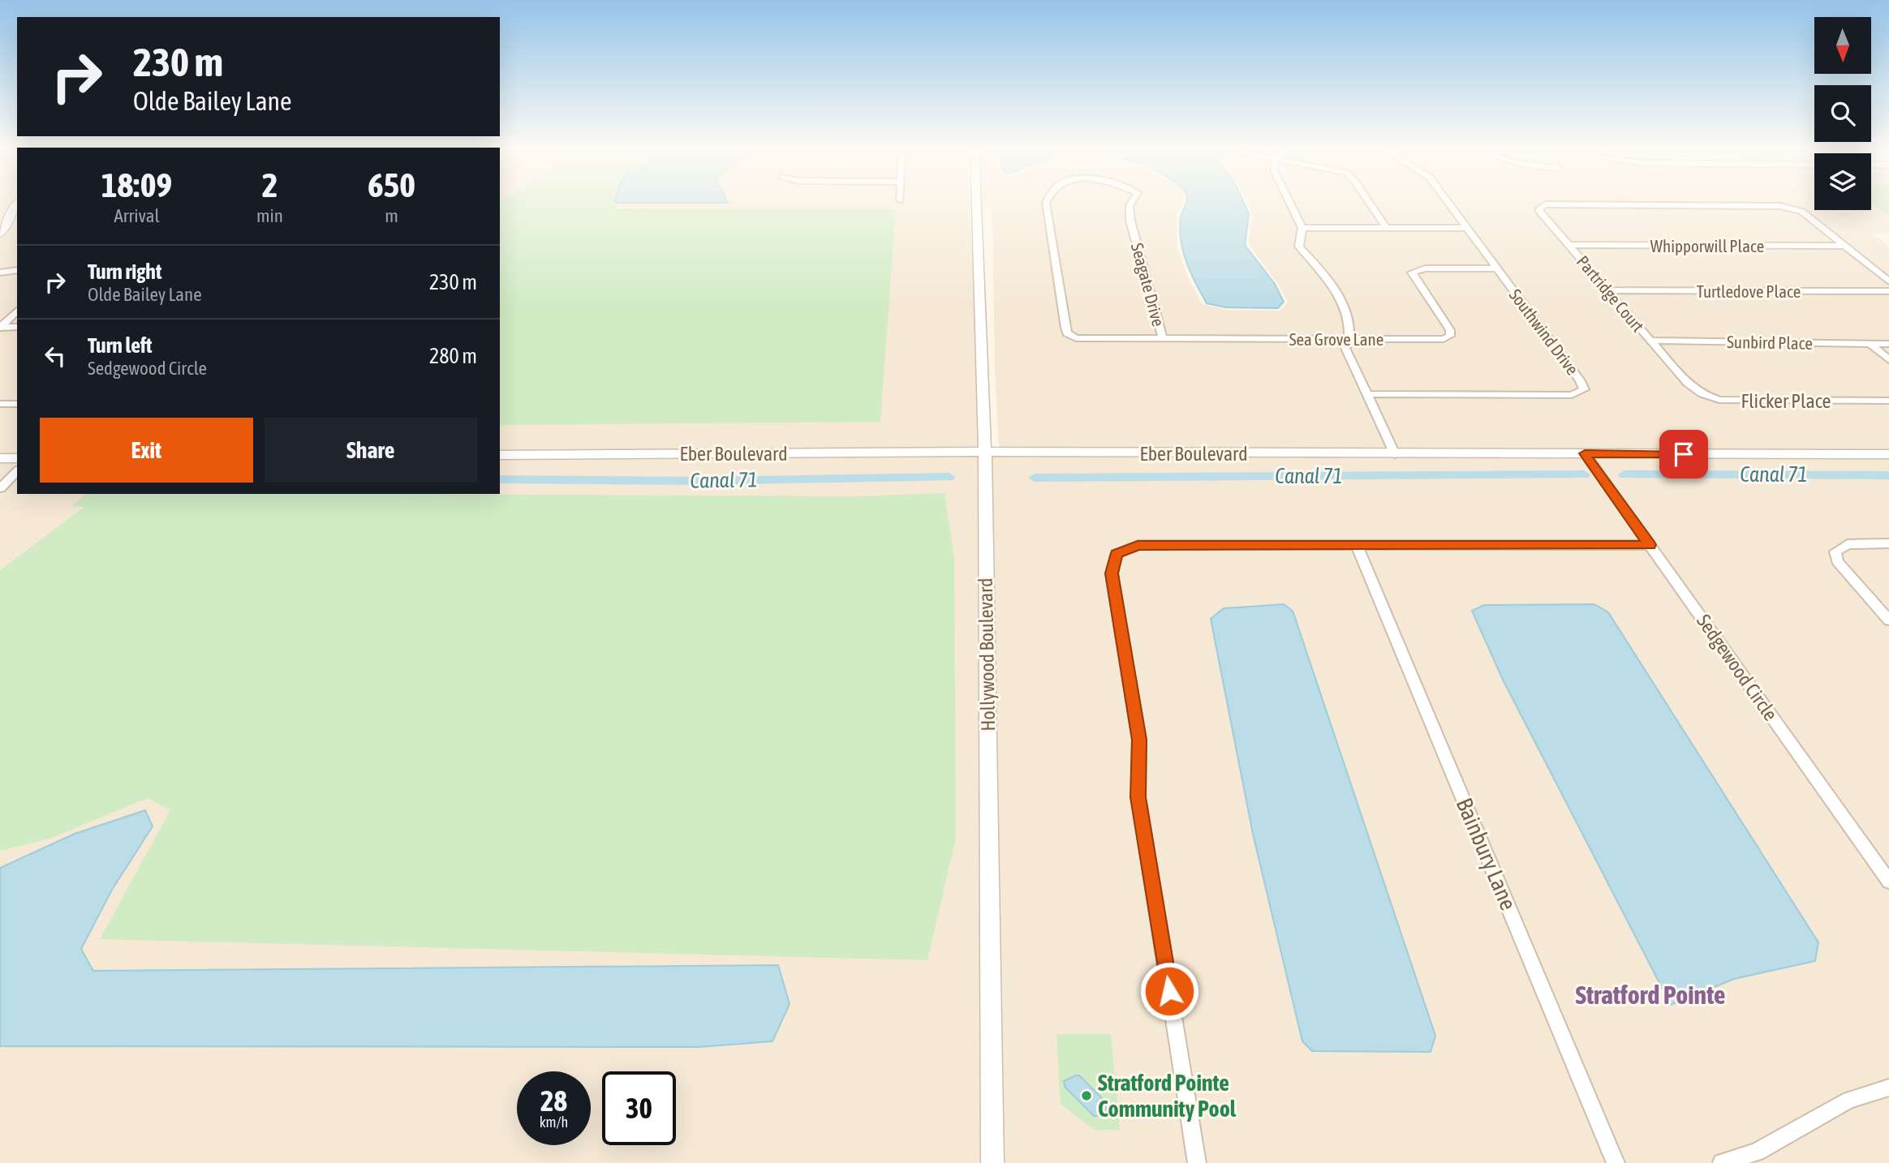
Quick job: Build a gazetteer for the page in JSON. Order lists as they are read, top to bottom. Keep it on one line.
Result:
{"streets":{"street":["Whipporwill Place","Seagate Drive","Turtledove Place","Partridge Court","Southwind Drive","Sea Grove Lane","Sunbird Place","Flicker Place","Eber Boulevard","Hollywood Boulevard","Sedgewood Circle","Bainbury Lane"]},"crossings":[["Whipporwill Place","Partridge Court"],["Seagate Drive","Sea Grove Lane"],["Turtledove Place","Partridge Court"],["Partridge Court","Sunbird Place"],["Partridge Court","Flicker Place"],["Southwind Drive","Sea Grove Lane"],["Eber Boulevard","Hollywood Boulevard"],["Eber Boulevard","Sedgewood Circle"]],"districts":["Stratford Pointe"],"water":["Canal 71"],"places":["Stratford Pointe Community Pool"],"north":"bottom","page":{"turn":["230 m","Olde Bailey Lane"],"eta":["18:09","Arrival","2","min","650","m"],"list":[{"name":"Turn right","note":"Olde Bailey Lane","value":"230 m"},{"name":"Turn left","note":"Sedgewood Circle","value":"280 m"}],"buttons":["Exit","Share"],"speed":"28 km/h","limit":"30"}}
